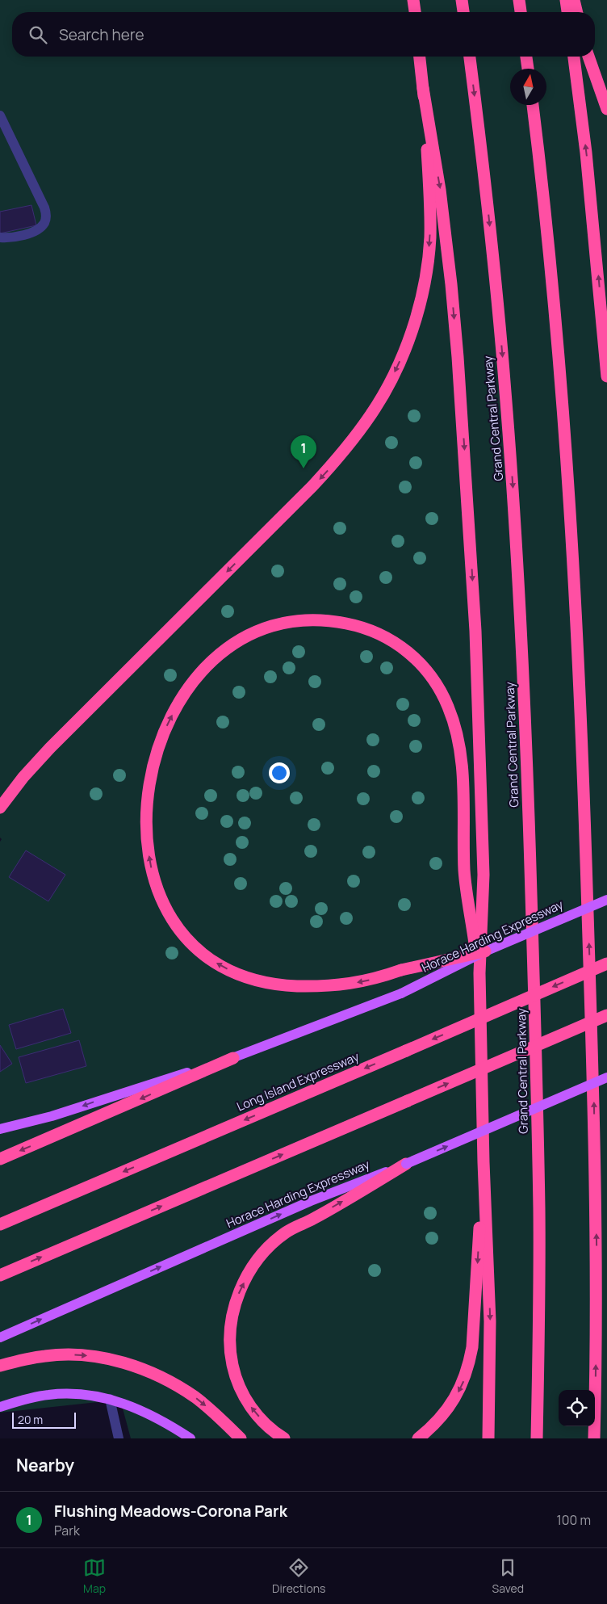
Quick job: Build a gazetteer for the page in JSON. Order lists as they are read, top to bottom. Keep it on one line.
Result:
{"streets":{"highway":["Grand Central Parkway","Long Island Expressway"],"main road":["Horace Harding Expressway"]},"scale_bar":"20 m","north":"top","page":{"search":"Search here","pins":"1","scale":"20 m","heading":"Nearby","list":[{"mark":"1","name":"Flushing Meadows-Corona Park","note":"Park","value":"100 m"}],"nav":["Map","Directions","Saved"]}}
